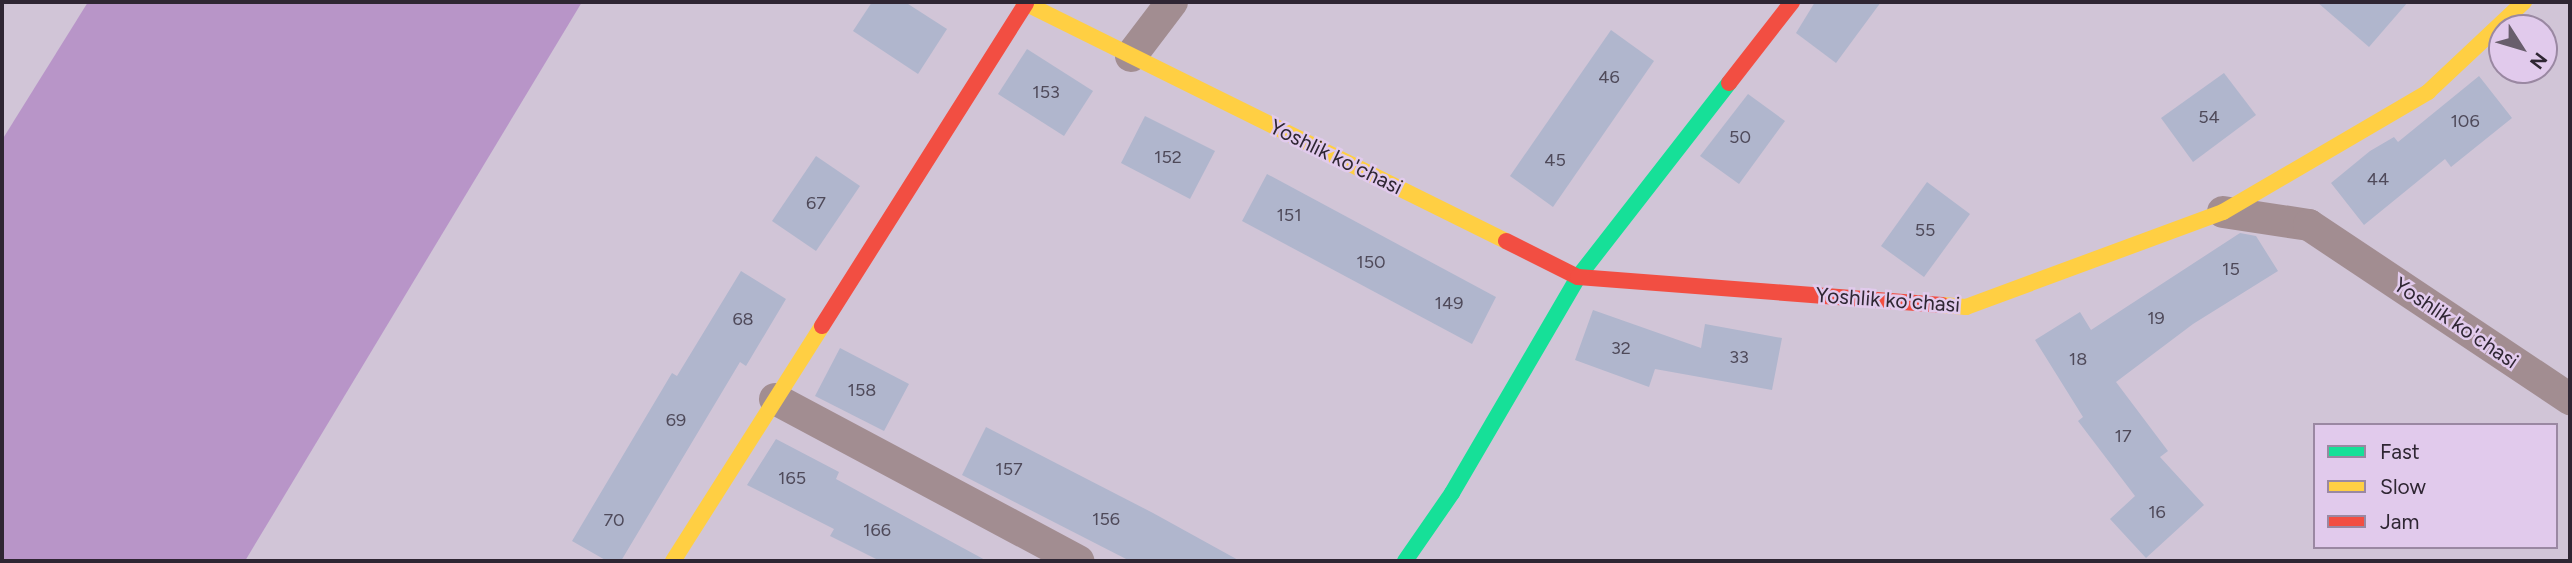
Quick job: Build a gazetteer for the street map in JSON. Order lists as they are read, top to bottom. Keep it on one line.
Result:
{"streets":{"street":["Yoshlik ko'chasi"]},"house_numbers":["46","153","54","106","50","152","45","44","67","151","55","150","15","149","19","68","32","33","18","158","69","17","157","165","16","156","70","166"],"legend":["Fast","Slow","Jam"],"north":"bottom right"}
